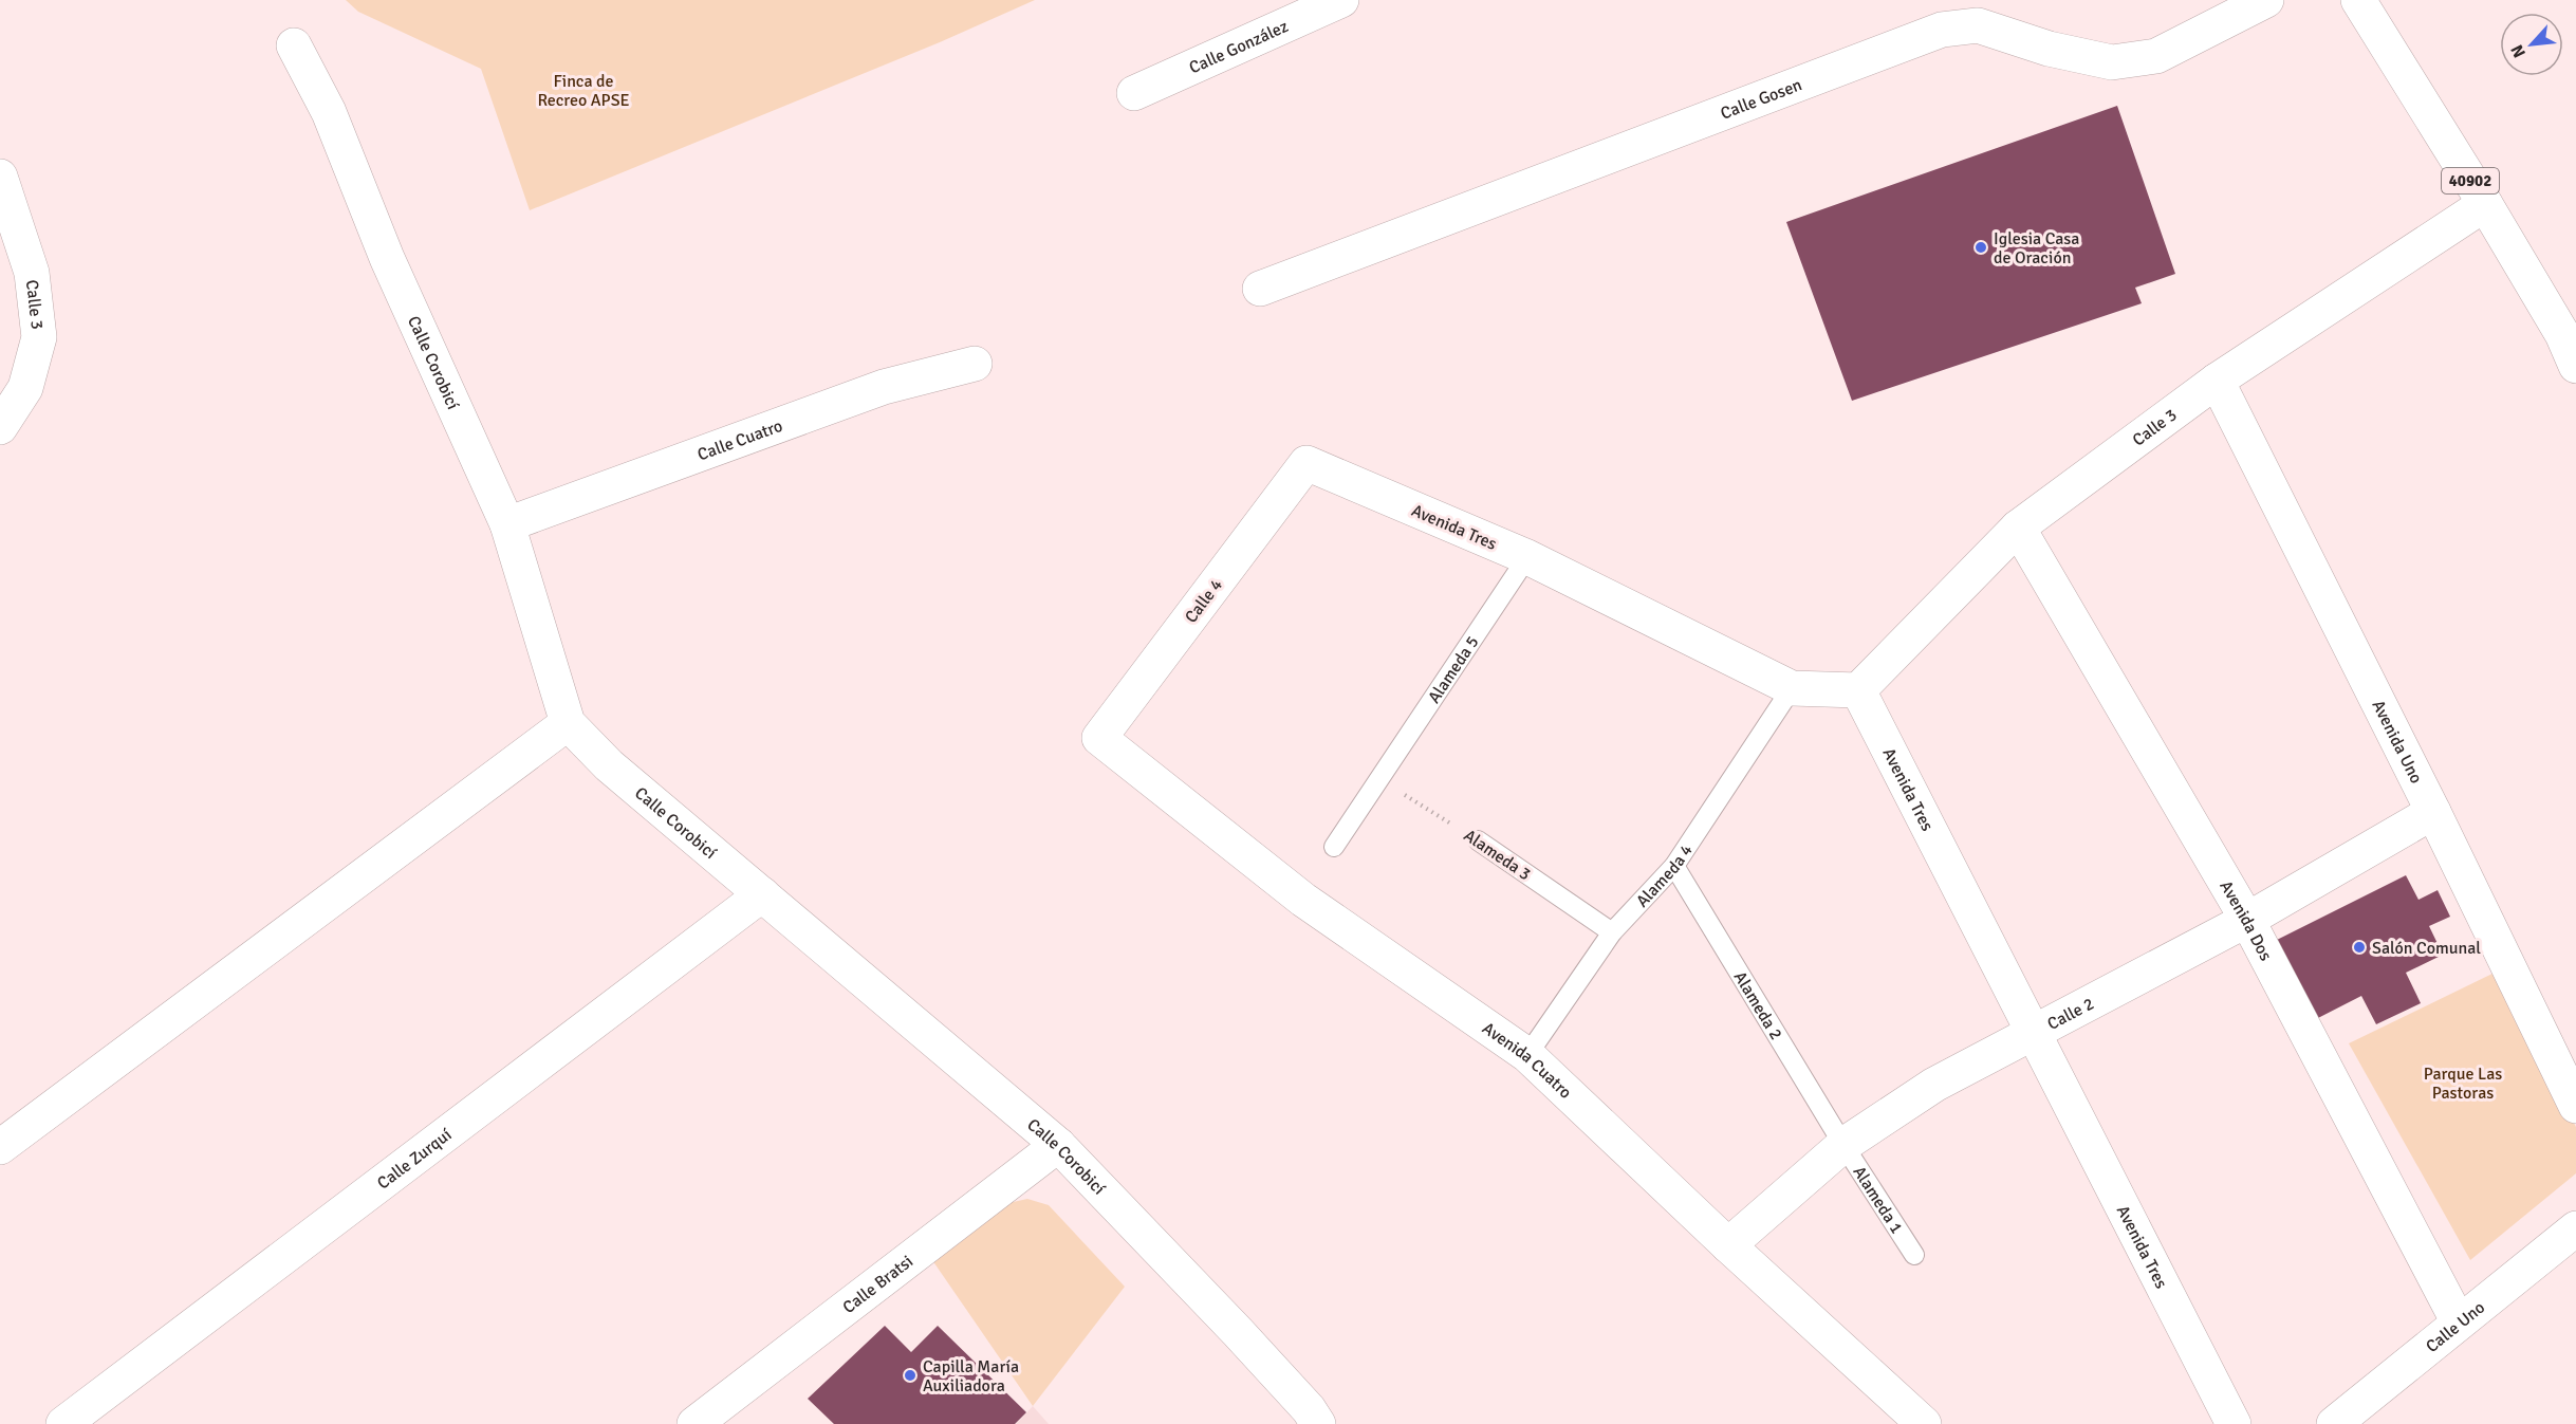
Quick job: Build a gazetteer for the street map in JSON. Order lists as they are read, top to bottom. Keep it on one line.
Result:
{"streets":{"street":["Calle González","Calle Gosen","40902","Calle 3","Calle Corobicí","Calle Cuatro","Avenida Tres","Calle 4","Avenida Uno","Avenida Dos","Calle 2","Avenida Cuatro","Calle Zurquí","Calle Bratsi","Calle Uno"],"lane":["Alameda 5","Alameda 3","Alameda 4","Alameda 2","Alameda 1"]},"crossings":[["40902","Calle 3"],["Calle 3","Avenida Tres"],["Calle 3","Avenida Uno"],["Calle 3","Avenida Dos"],["Calle Corobicí","Calle Cuatro"],["Calle Corobicí","Calle Zurquí"],["Calle Corobicí","Calle Bratsi"],["Avenida Tres","Calle 4"],["Avenida Tres","Alameda 5"],["Avenida Tres","Alameda 4"],["Avenida Tres","Calle 2"],["Calle 4","Avenida Cuatro"],["Alameda 5","Alameda 3"],["Avenida Uno","Calle 2"],["Alameda 3","Alameda 4"],["Alameda 4","Alameda 2"],["Alameda 4","Avenida Cuatro"],["Avenida Dos","Calle 2"],["Avenida Dos","Calle Uno"],["Alameda 2","Calle 2"],["Alameda 2","Alameda 1"],["Calle 2","Avenida Cuatro"],["Calle 2","Alameda 1"]],"parks":["Finca de Recreo APSE","Parque Las Pastoras"],"places":["Iglesia Casa de Oración","Salón Comunal","Capilla María Auxiliadora"],"north":"bottom left"}
